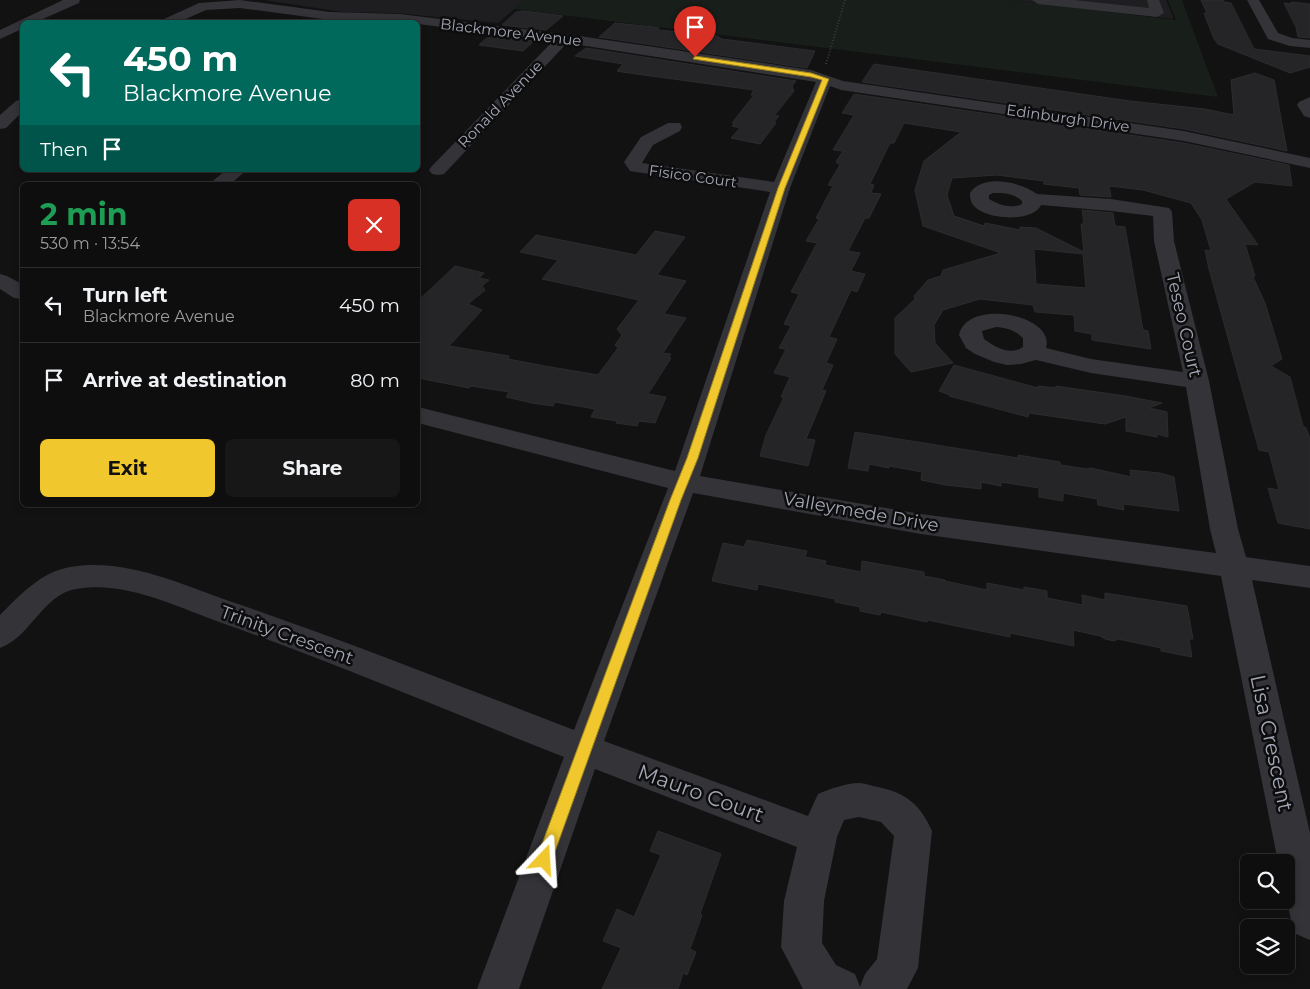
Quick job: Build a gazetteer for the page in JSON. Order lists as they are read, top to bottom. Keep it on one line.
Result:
{"streets":{"street":["Blackmore Avenue","Ronald Avenue","Edinburgh Drive","Fisico Court","Teseo Court","Valleymede Drive","Trinity Crescent","Lisa Crescent","Mauro Court"]},"crossings":[["Blackmore Avenue","Ronald Avenue"],["Blackmore Avenue","Edinburgh Drive"],["Teseo Court","Valleymede Drive"],["Teseo Court","Lisa Crescent"],["Valleymede Drive","Lisa Crescent"],["Trinity Crescent","Mauro Court"]],"page":{"turn":["450 m","Blackmore Avenue"],"then":"Then","heading":["2 min","530 m · 13:54"],"list":[{"name":"Turn left","note":"Blackmore Avenue","value":"450 m"},{"name":"Arrive at destination","value":"80 m"}],"buttons":["Exit","Share"]}}
